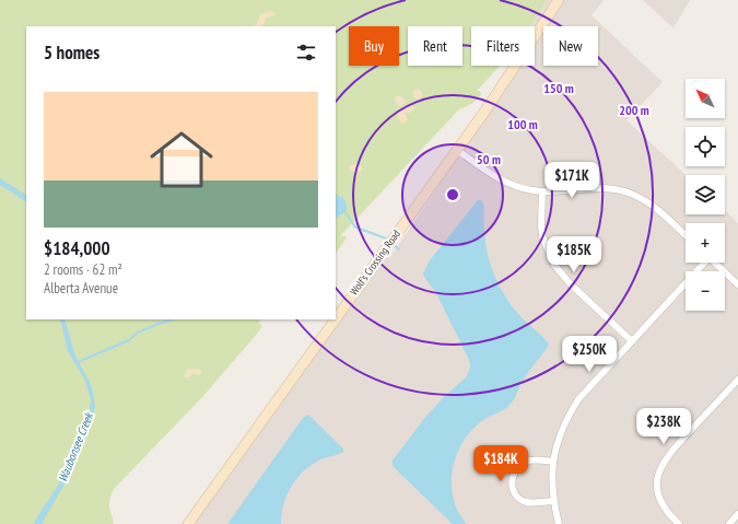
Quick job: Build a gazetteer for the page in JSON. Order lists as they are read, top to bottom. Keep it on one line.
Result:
{"streets":{"main road":["Wolf's Crossing Road"]},"water":["Waubonsee Creek"],"north":"top left","page":{"chip":["Buy","Rent","Filters","New"],"heading":"5 homes","map_buttons":["+","−"],"list":[{"name":"$184,000","note":"2 rooms · 62 m² · Alberta Avenue"}],"price":["$171K","$185K","$250K","$238K","$184K"]},"rings":["150 m","200 m","100 m","50 m"]}
